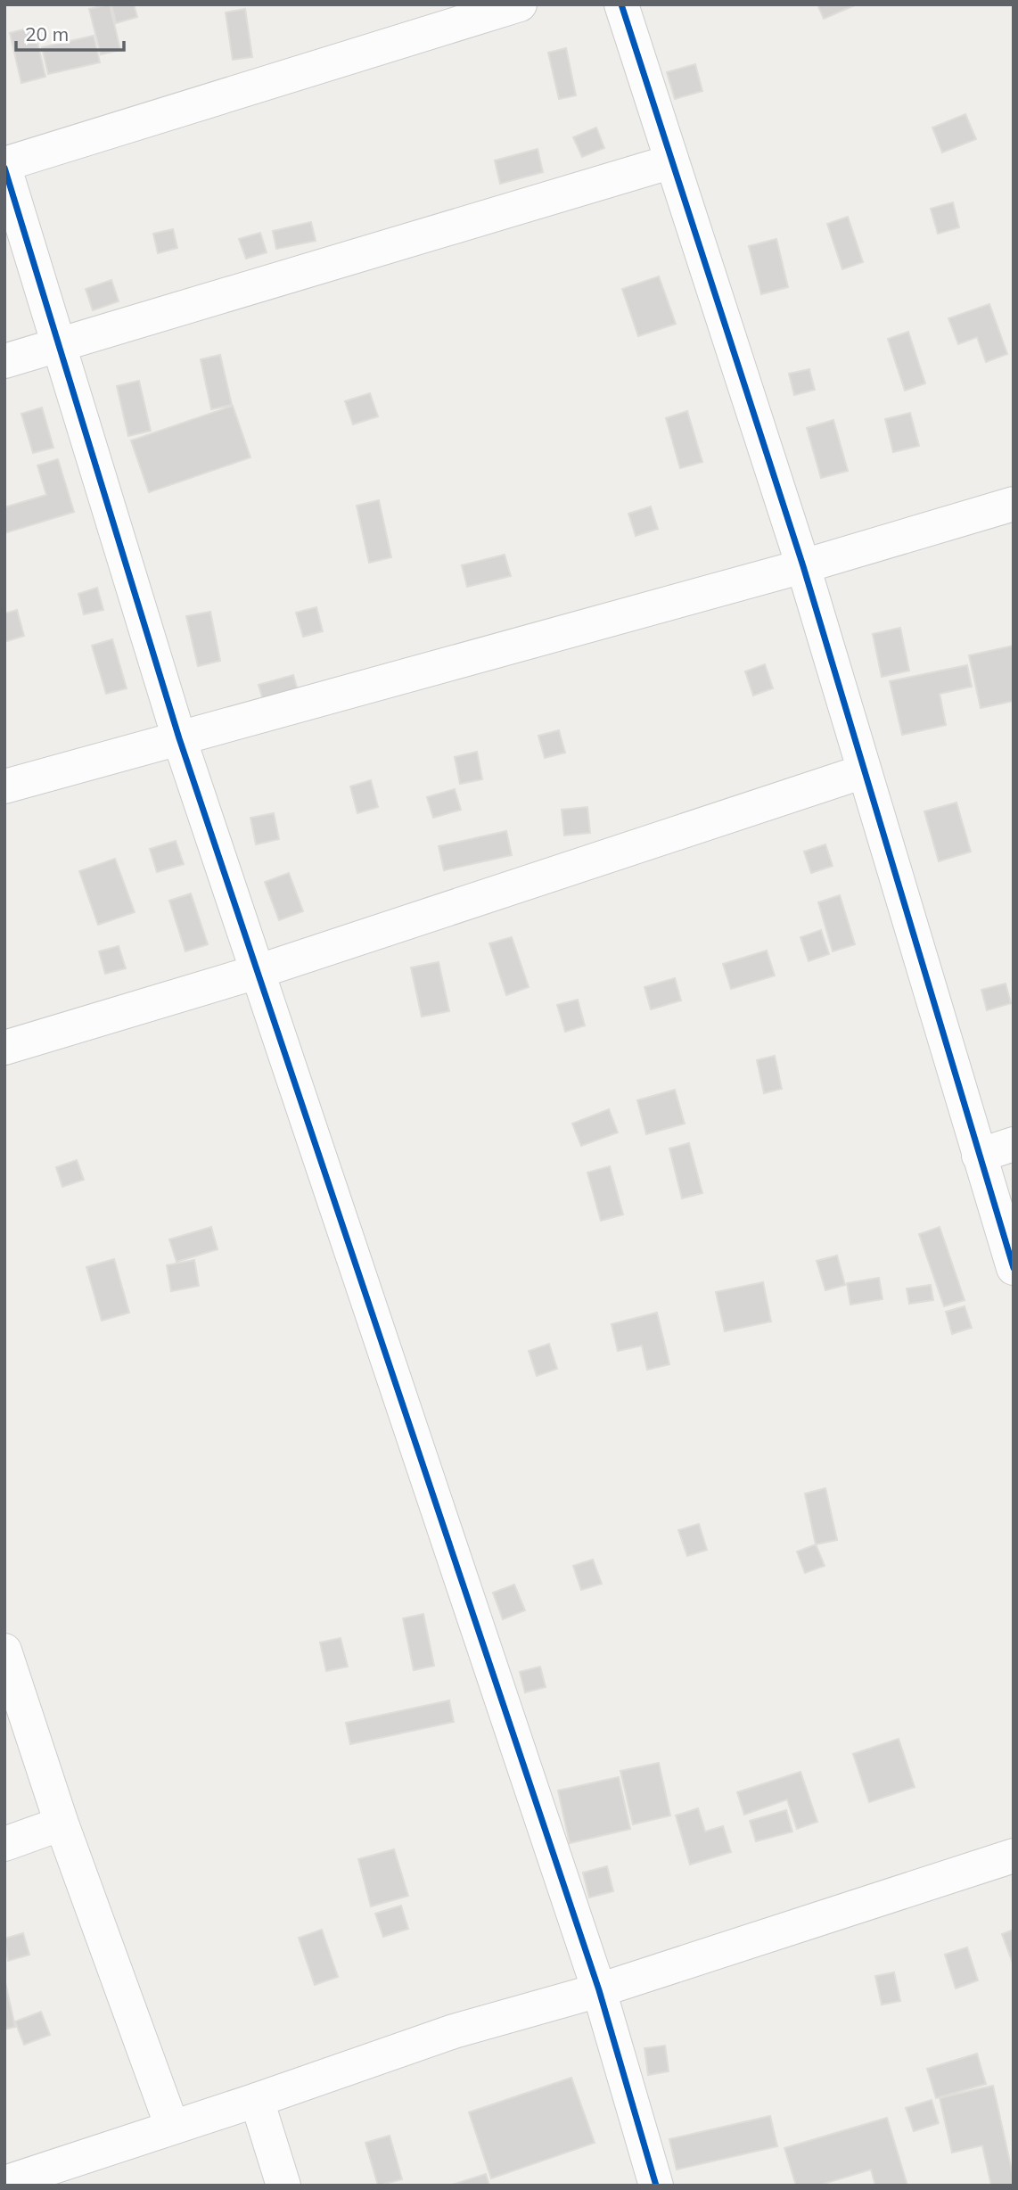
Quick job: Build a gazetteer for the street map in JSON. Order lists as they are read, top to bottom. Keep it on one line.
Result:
{"scale_bar":"20 m"}
